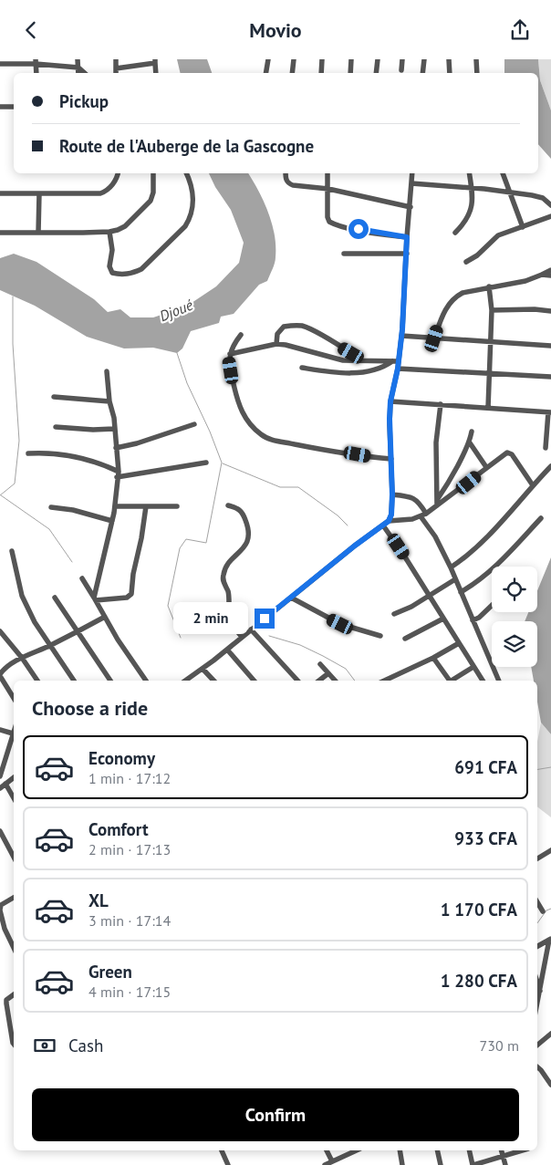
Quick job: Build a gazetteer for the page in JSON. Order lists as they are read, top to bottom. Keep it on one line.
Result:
{"water":["Djoué"],"page":{"header":"Movio","banner":["Pickup","Route de l'Auberge de la Gascogne"],"bubble":"2 min","heading":"Choose a ride","list":[{"name":"Economy","note":"1 min · 17:12","value":"691 CFA"},{"name":"Comfort","note":"2 min · 17:13","value":"933 CFA"},{"name":"XL","note":"3 min · 17:14","value":"1 170 CFA"},{"name":"Green","note":"4 min · 17:15","value":"1 280 CFA"}],"pay":["Cash","730 m"],"buttons":"Confirm"}}
